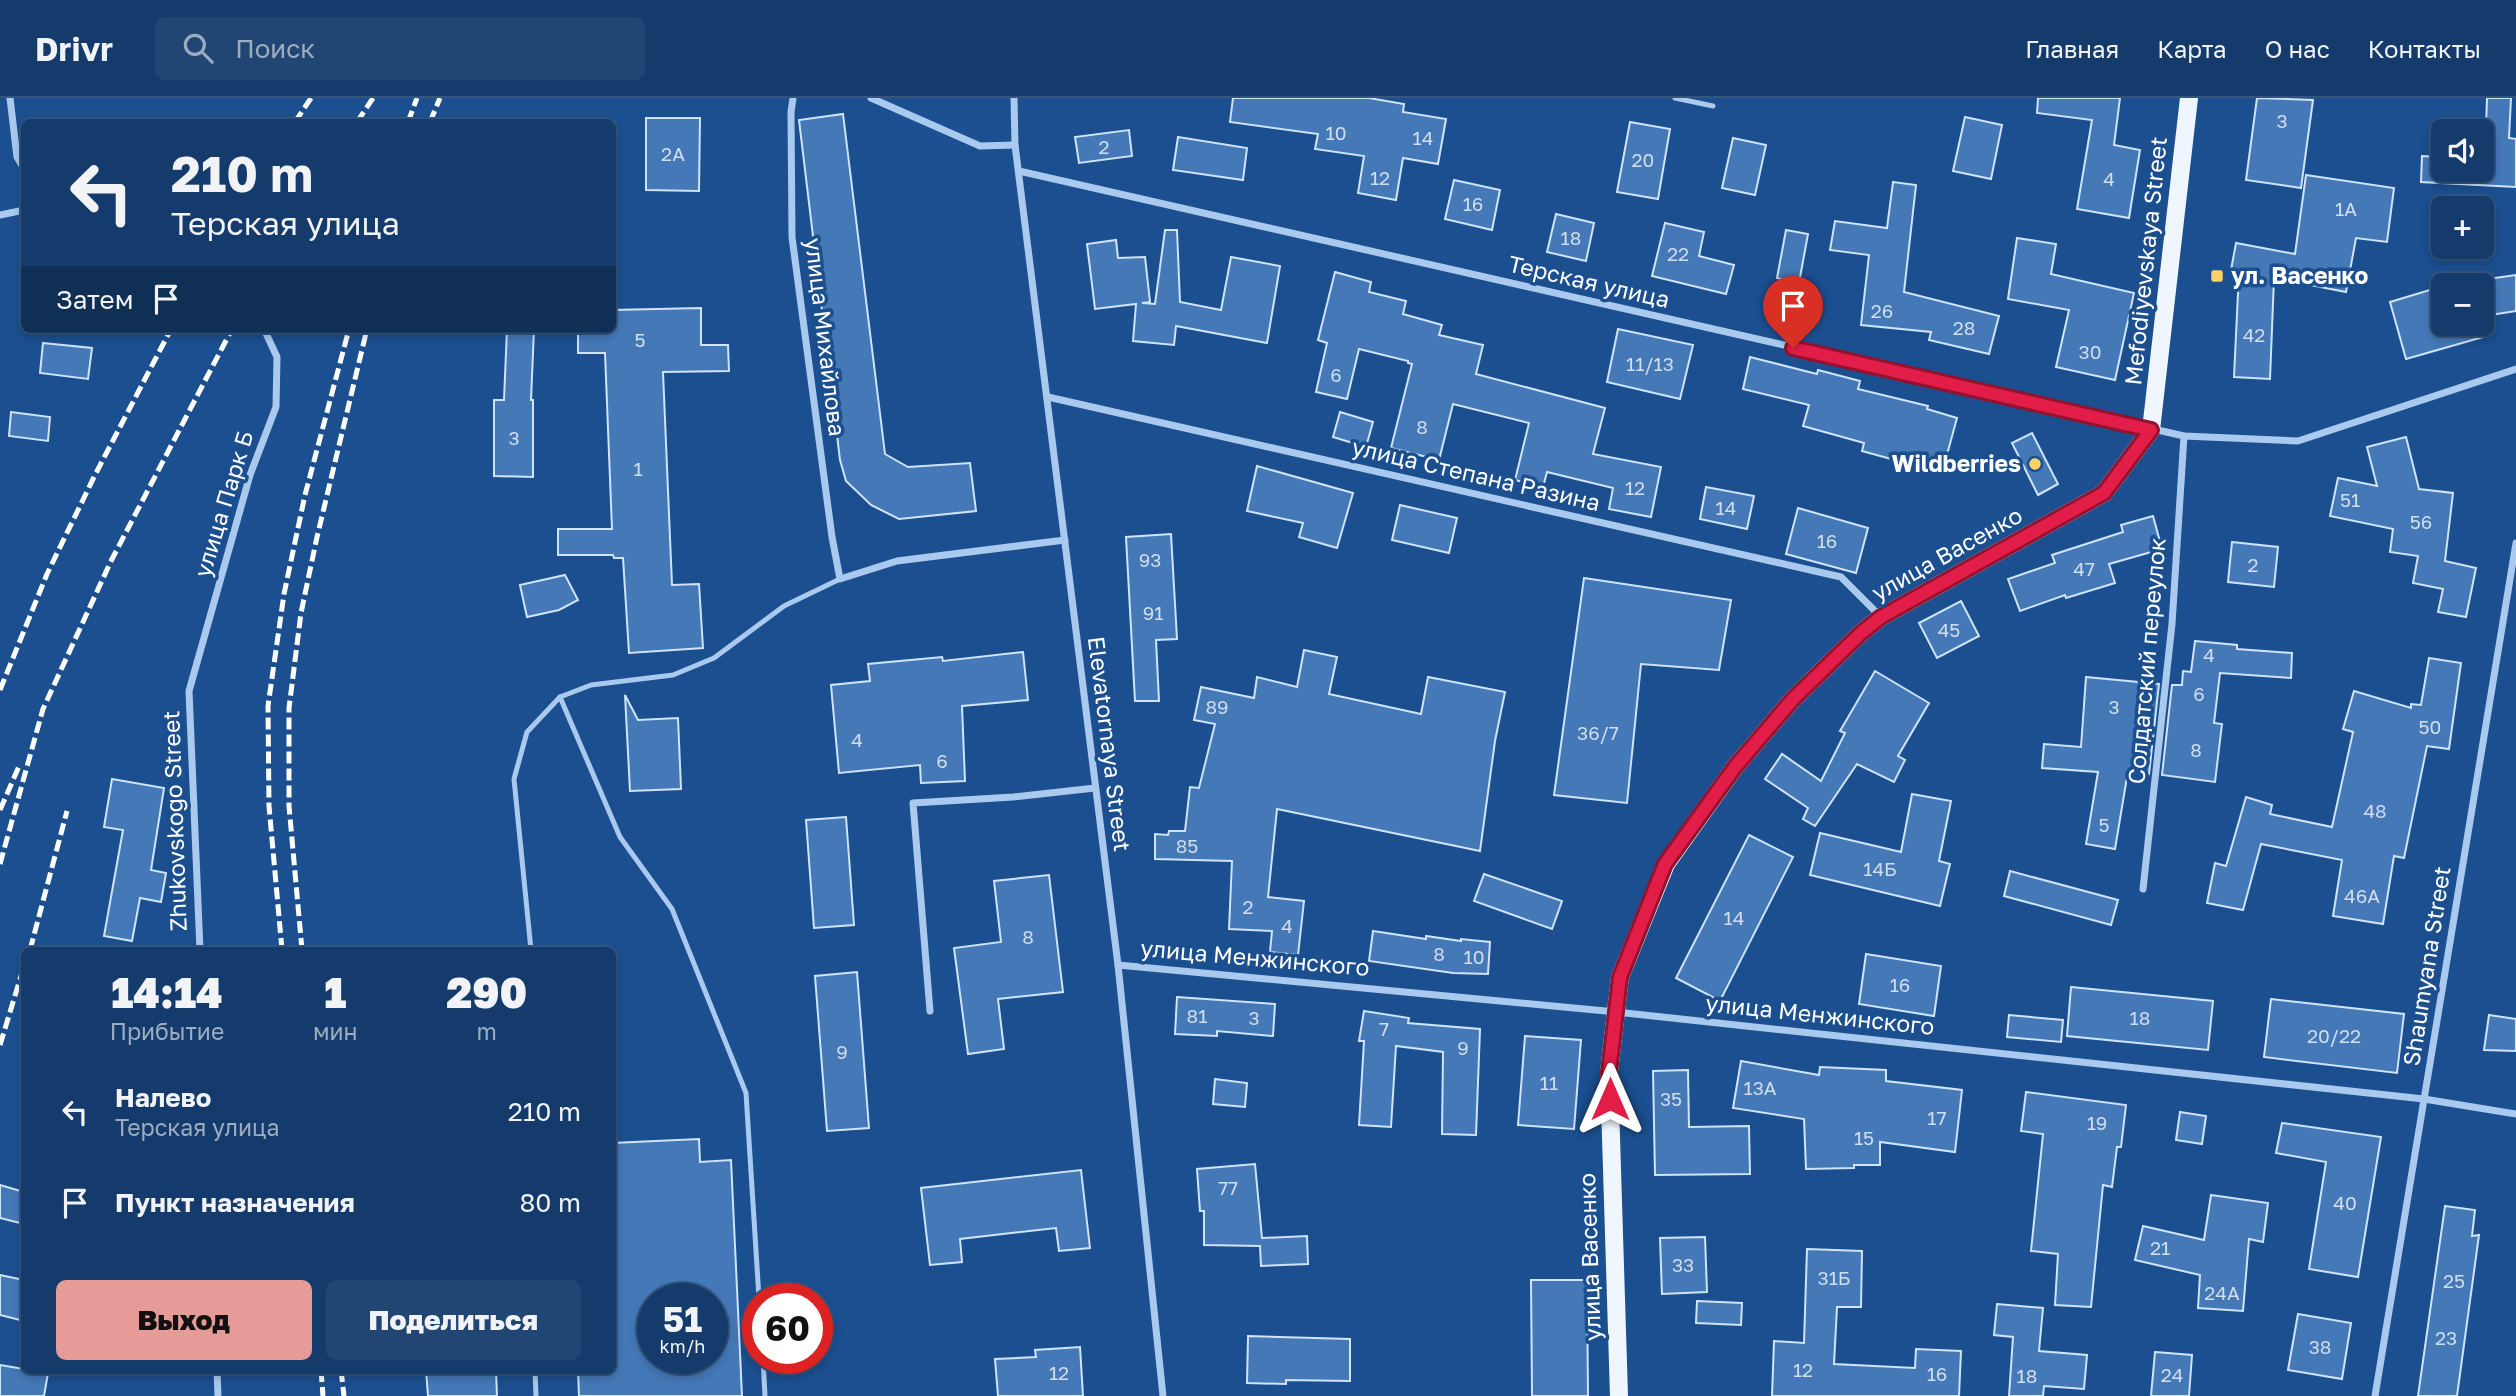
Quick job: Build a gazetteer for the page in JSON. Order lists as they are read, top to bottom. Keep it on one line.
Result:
{"streets":{"main road":["Mefodiyevskaya Street","улица Васенко"],"street":["Терская улица","улица Михайлова","улица Степана Разина","улица Парк Б","Солдатский переулок","Elevatornaya Street","Zhukovskogo Street","улица Менжинского","Shaumyana Street"]},"crossings":[["Mefodiyevskaya Street","Терская улица"],["Mefodiyevskaya Street","улица Васенко"],["Терская улица","улица Васенко"],["Терская улица","Elevatornaya Street"],["улица Степана Разина","улица Васенко"],["улица Степана Разина","Elevatornaya Street"],["улица Парк Б","Zhukovskogo Street"],["улица Васенко","улица Менжинского"],["Elevatornaya Street","улица Менжинского"],["улица Менжинского","Shaumyana Street"]],"places":{"transit":["ул. Васенко"],"other":["Wildberries"]},"house_numbers":["3","10","14","2","2А","20","12","4","16","1А","18","22","26","28","42","5","30","11/13","6","8","3","1","12","51","14","56","16","93","2","47","91","45","4","6","89","3","50","36/7","4","8","6","48","5","85","14Б","46А","2","14","4","8","8","10","16","81","3","18","7","20/22","9","9","11","13А","35","17","19","15","77","40","21","33","31Б","25","24А","23","38","12","12","16","24","18"],"page":{"header":"Drivr","search":"Поиск","nav":["Главная","Карта","О нас","Контакты"],"map_buttons":["+","−"],"turn":["210 m","Терская улица"],"then":"Затем","eta":["14:14","Прибытие","1","мин","290","m"],"list":[{"name":"Налево","note":"Терская улица","value":"210 m"},{"name":"Пункт назначения","value":"80 m"}],"buttons":["Выход","Поделиться"],"speed":"51 km/h","limit":"60"}}
